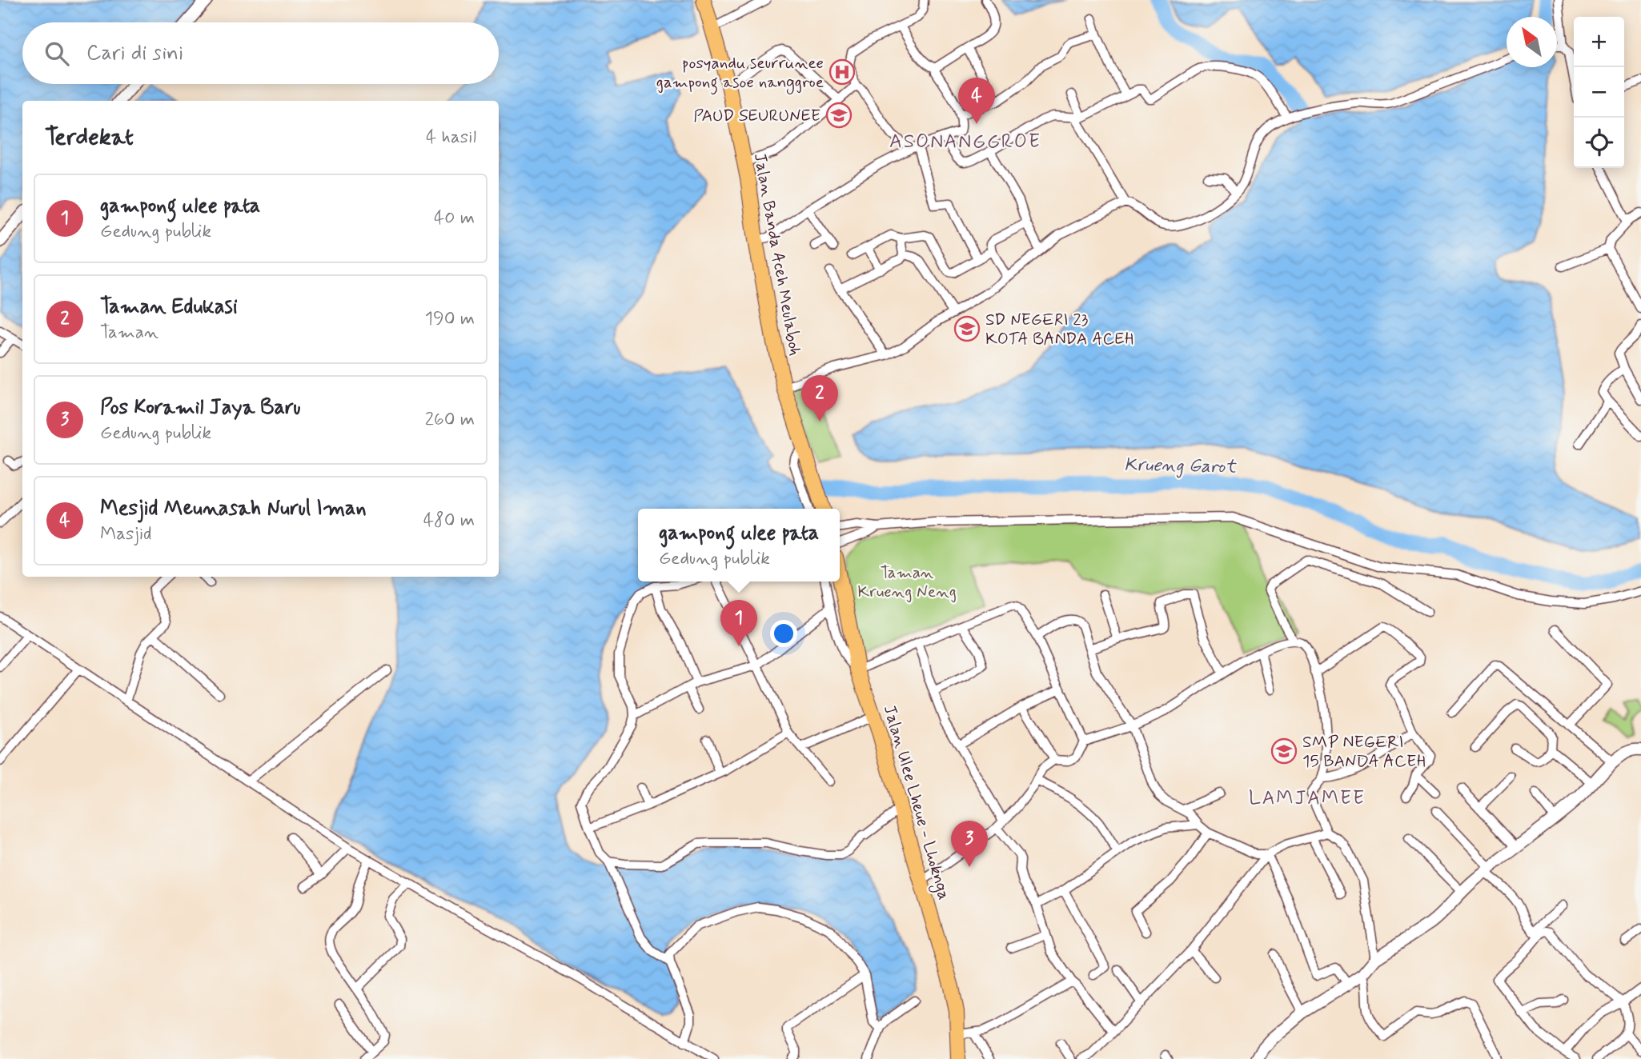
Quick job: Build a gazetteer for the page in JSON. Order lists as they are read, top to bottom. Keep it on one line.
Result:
{"streets":{"highway":["Jalan Banda Aceh Meulaboh","Jalan Ulee Lheue - Lhoknga"]},"districts":["ASONANGGROE","LAMJAMEE"],"water":["Krueng Garot"],"parks":["Taman Krueng Neng"],"places":{"hospital":["posyandu seurrunee gampong asoe nanggroe"],"school or university":["PAUD SEURUNEE","SD NEGERI 23 KOTA BANDA ACEH","SMP NEGERI 15 BANDA ACEH"]},"north":"top left","page":{"map_buttons":["+","−"],"search":"Cari di sini","pins":["4","2","1","3"],"heading":["Terdekat","4 hasil"],"list":[{"mark":"1","name":"gampong ulee pata","note":"Gedung publik","value":"40 m"},{"mark":"2","name":"Taman Edukasi","note":"Taman","value":"190 m"},{"mark":"3","name":"Pos Koramil Jaya Baru","note":"Gedung publik","value":"260 m"},{"mark":"4","name":"Mesjid Meunasah Nurul Iman","note":"Masjid","value":"480 m"}],"popup":["gampong ulee pata","Gedung publik"]}}
